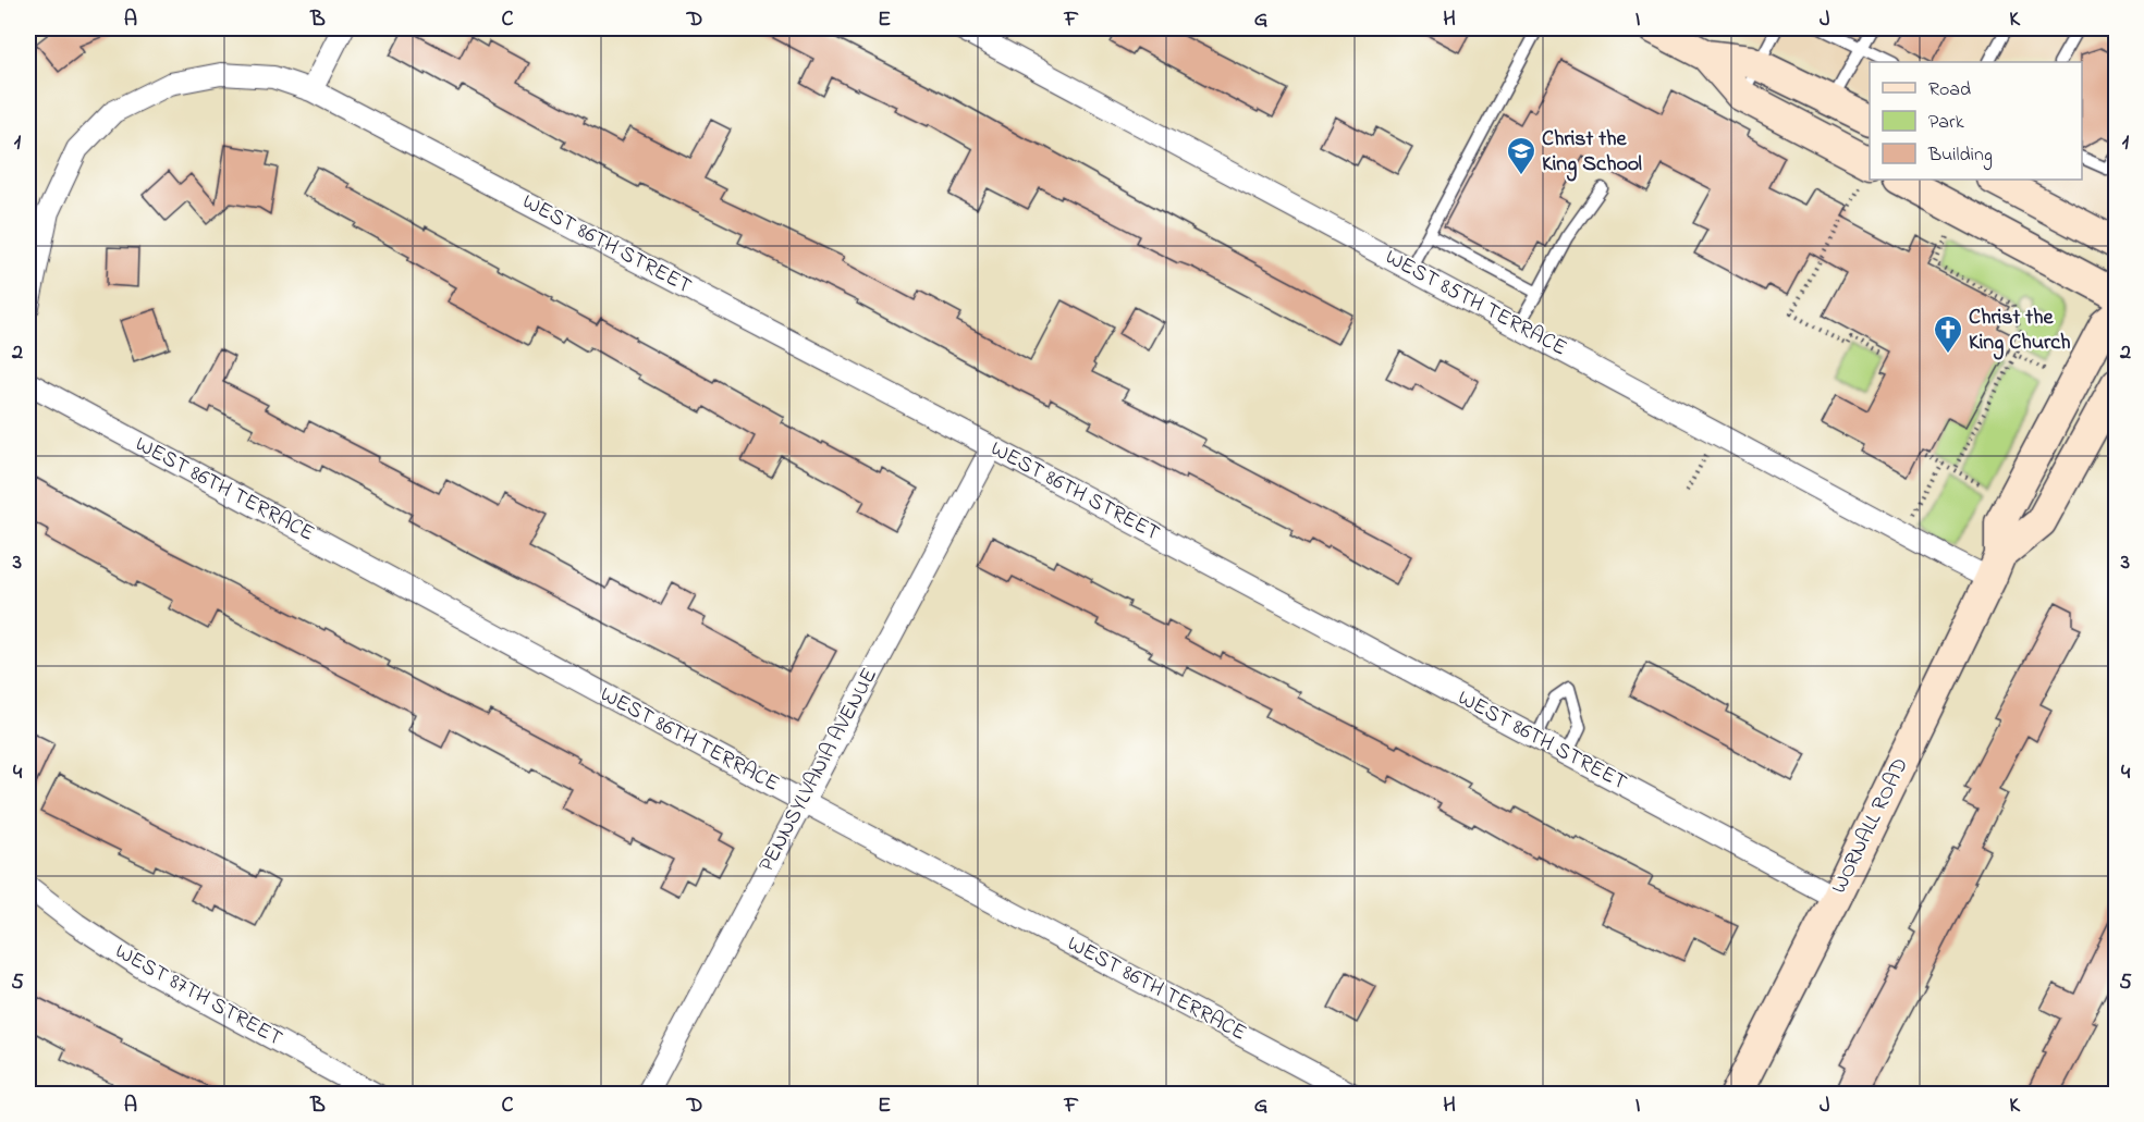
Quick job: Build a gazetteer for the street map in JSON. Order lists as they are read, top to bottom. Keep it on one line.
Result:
{"streets":{"main road":["WORNALL ROAD"],"street":["WEST 86TH STREET","WEST 85TH TERRACE","WEST 86TH TERRACE","PENNSYLVANIA AVENUE","WEST 87TH STREET"]},"crossings":[["WEST 86TH STREET","PENNSYLVANIA AVENUE"],["WEST 86TH STREET","WORNALL ROAD"],["WEST 85TH TERRACE","WORNALL ROAD"],["WEST 86TH TERRACE","PENNSYLVANIA AVENUE"]],"places":{"school or university":["Christ the King School"],"church":["Christ the King Church"]},"legend":["Road","Park","Building"],"grid":{"columns":["A","B","C","D","E","F","G","H","I","J","K"],"rows":["1","2","3","4","5"]}}
